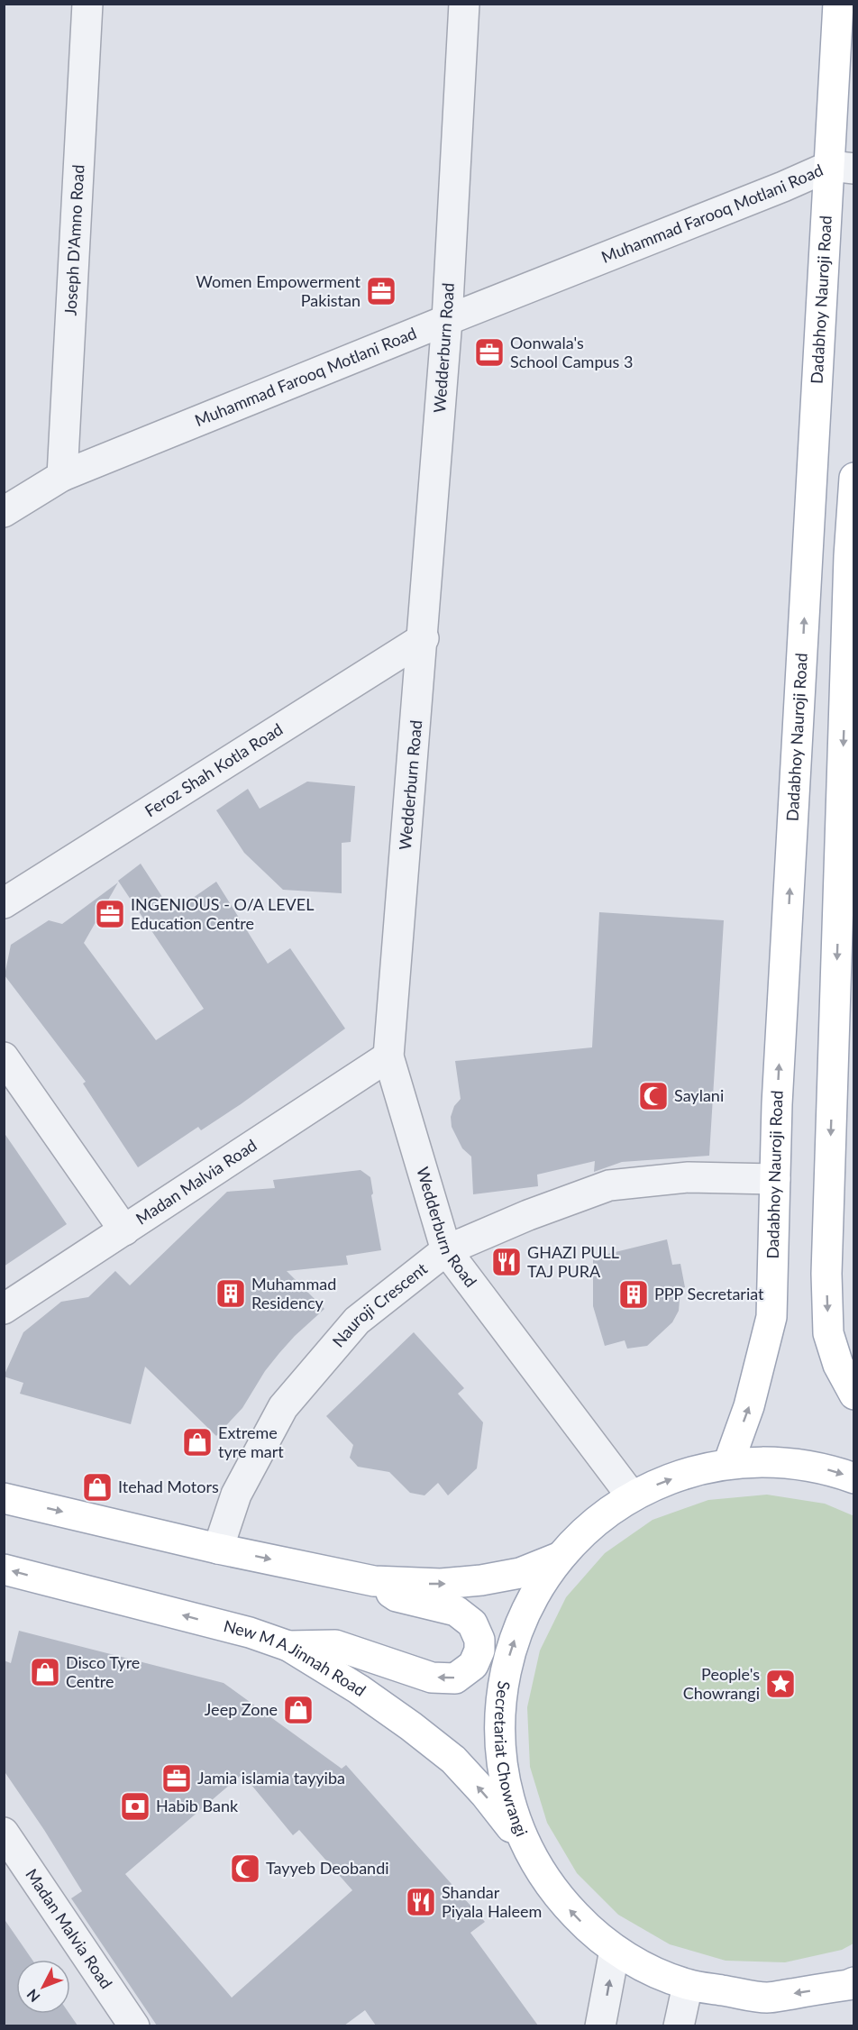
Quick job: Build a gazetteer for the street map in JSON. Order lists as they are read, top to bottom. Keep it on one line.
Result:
{"streets":{"main road":["Dadabhoy Nauroji Road","New M A Jinnah Road","Secretariat Chowrangi"],"street":["Muhammad Farooq Motlani Road","Joseph D'Amno Road","Wedderburn Road","Feroz Shah Kotla Road","Madan Malvia Road","Nauroji Crescent"]},"crossings":[["Muhammad Farooq Motlani Road","Joseph D'Amno Road"],["Muhammad Farooq Motlani Road","Dadabhoy Nauroji Road"],["Muhammad Farooq Motlani Road","Wedderburn Road"],["Dadabhoy Nauroji Road","Nauroji Crescent"],["Dadabhoy Nauroji Road","Secretariat Chowrangi"],["Wedderburn Road","Feroz Shah Kotla Road"],["Wedderburn Road","Madan Malvia Road"],["Wedderburn Road","Nauroji Crescent"],["Wedderburn Road","Secretariat Chowrangi"],["New M A Jinnah Road","Secretariat Chowrangi"]],"places":{"office":["Women Empowerment Pakistan","Oonwala's School Campus 3","INGENIOUS - O/A LEVEL Education Centre","Jamia islamia tayyiba"],"mosque":["Saylani","Tayyeb Deobandi"],"restaurant":["GHAZI PULL TAJ PURA","Shandar Piyala Haleem"],"building":["Muhammad Residency","PPP Secretariat"],"shop":["Extreme tyre mart","Itehad Motors","Disco Tyre Centre","Jeep Zone"],"place":["People's Chowrangi"],"bank":["Habib Bank"]},"north":"bottom left"}
